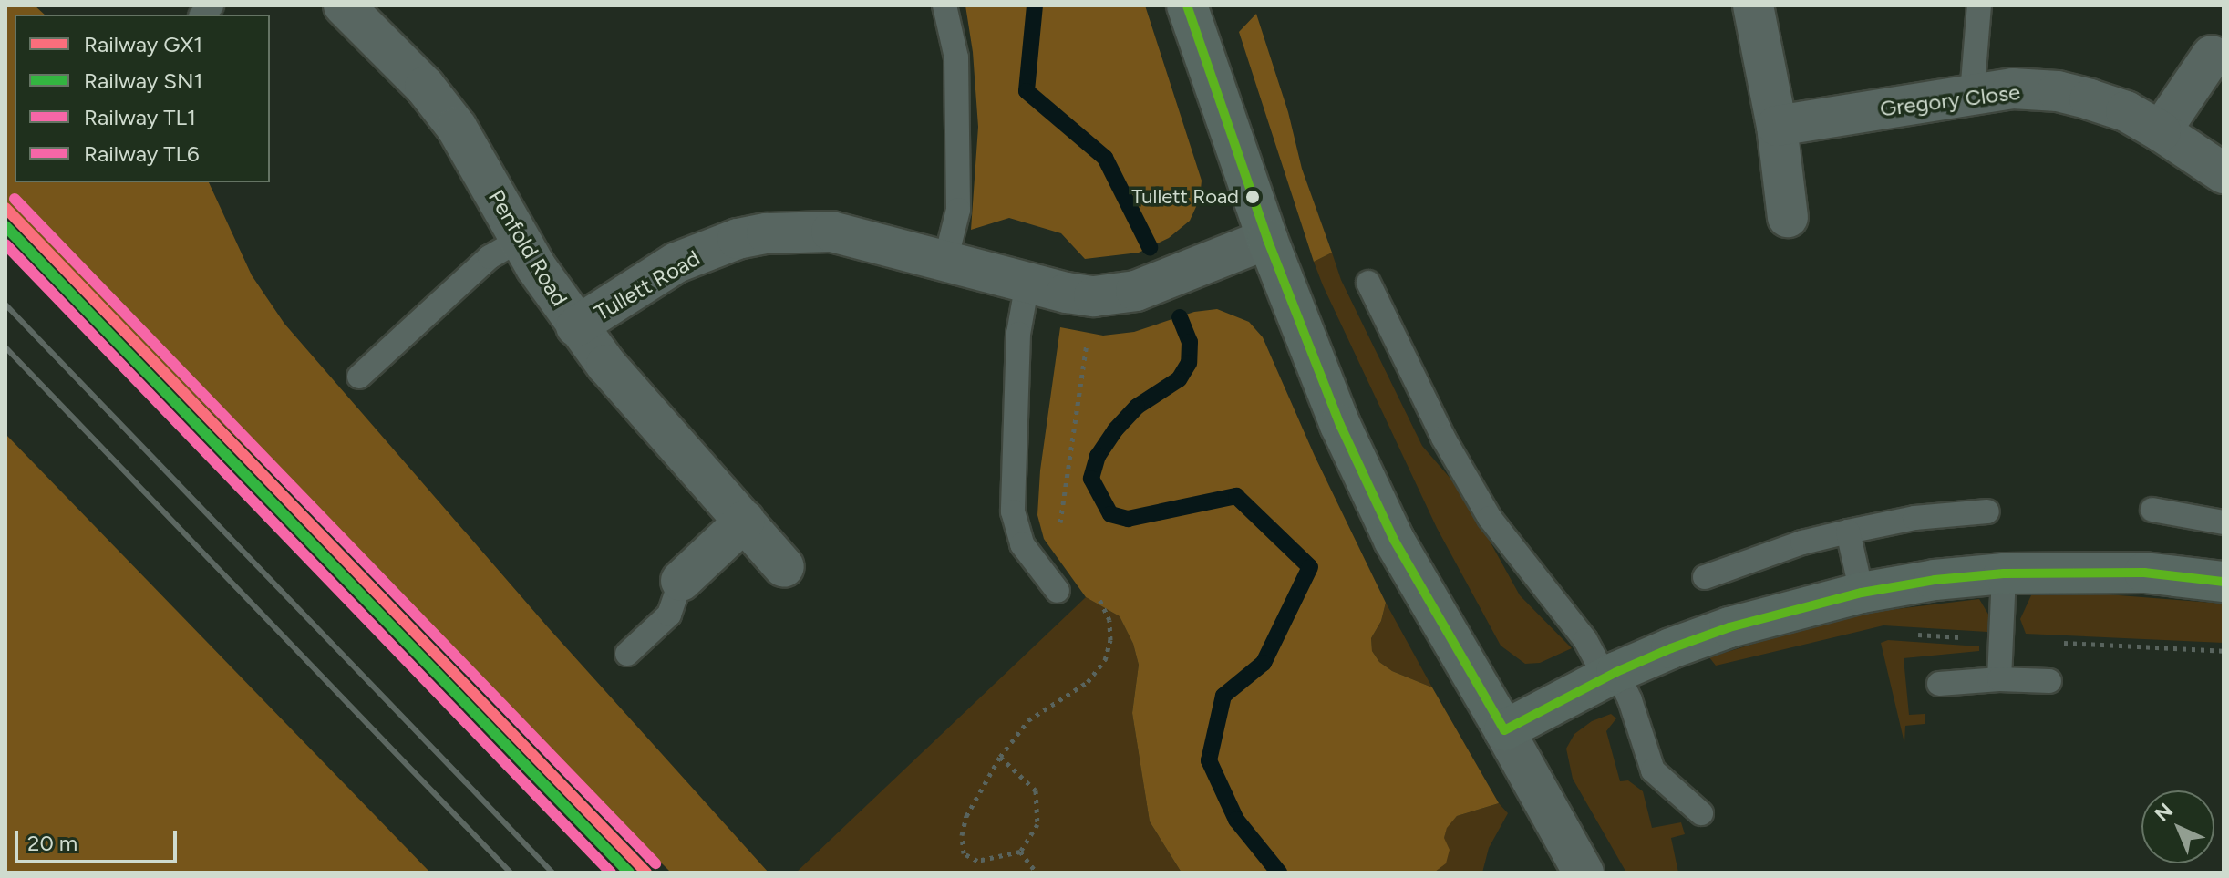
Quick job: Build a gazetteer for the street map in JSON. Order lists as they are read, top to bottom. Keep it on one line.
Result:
{"streets":{"street":["Gregory Close","Penfold Road","Tullett Road"]},"crossings":[["Penfold Road","Tullett Road"]],"places":["Tullett Road"],"lines":["rail line TL1","rail line GX1","rail line SN1","rail line TL6"],"legend":["Railway GX1","Railway SN1","Railway TL1","Railway TL6"],"scale_bar":"20 m","north":"top left"}
